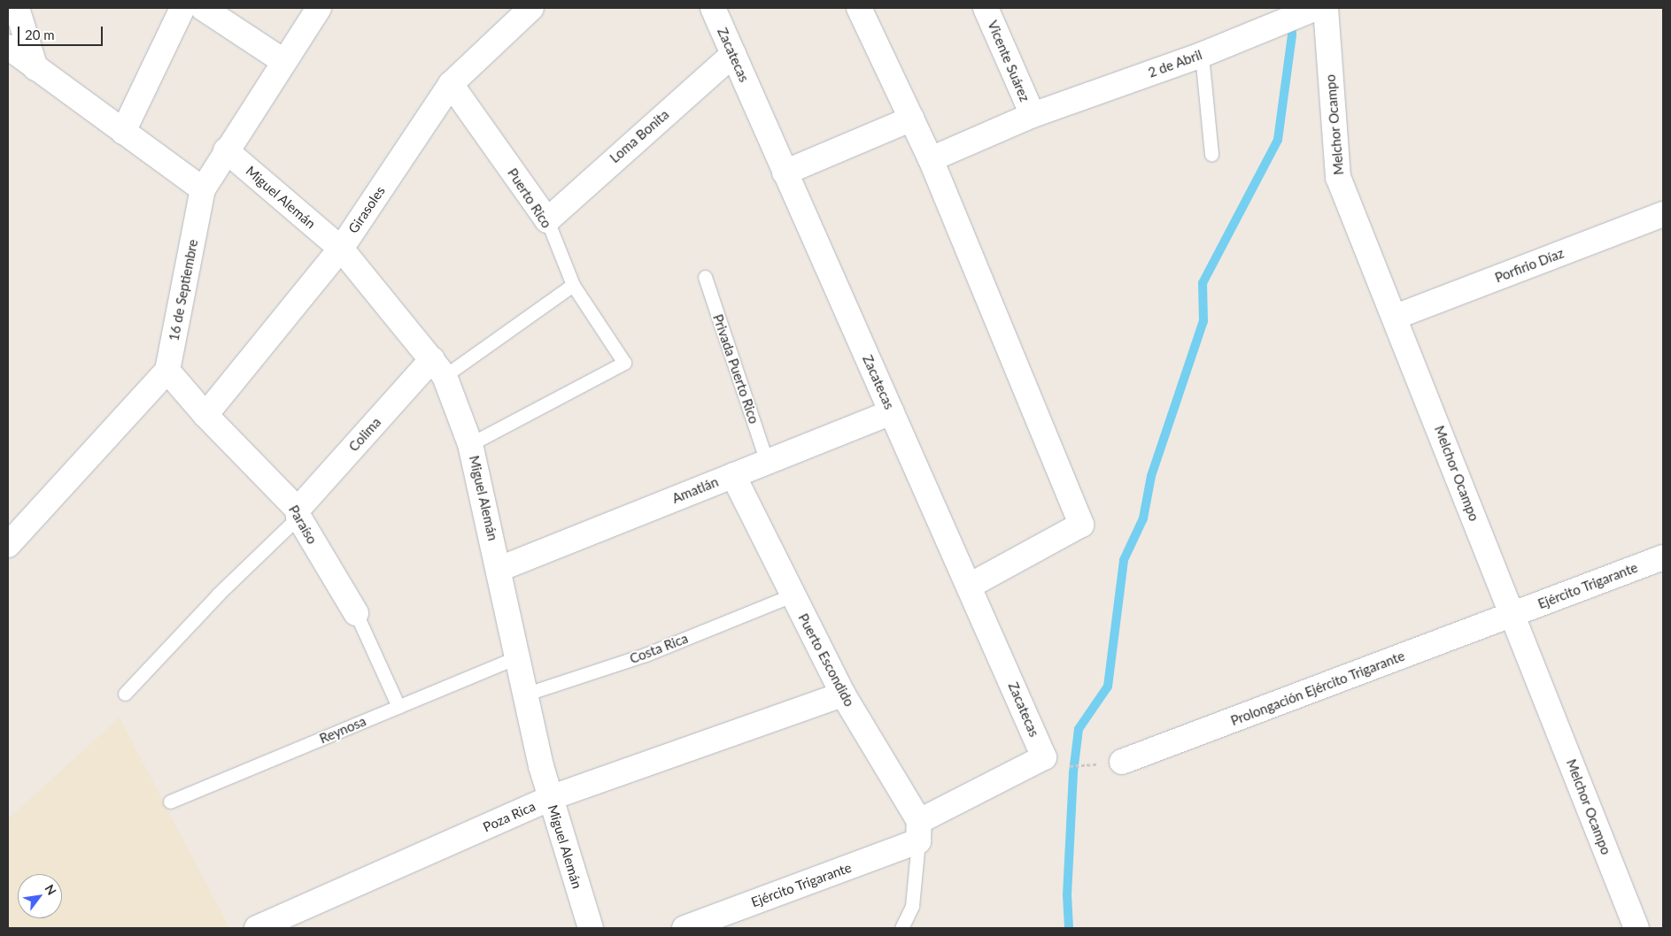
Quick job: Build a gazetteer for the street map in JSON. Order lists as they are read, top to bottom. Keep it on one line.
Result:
{"streets":{"street":["Zacatecas","Vicente Suárez","2 de Abril","Melchor Ocampo","Loma Bonita","Miguel Alemán","Puerto Rico","Girasoles","Porfirio Díaz","16 de Septiembre","Colima","Amatlán","Paraíso","Ejército Trigarante","Puerto Escondido","Prolongación Ejército Trigarante","Poza Rica"],"lane":["Privada Puerto Rico","Costa Rica","Reynosa"]},"crossings":[["Zacatecas","Loma Bonita"],["Zacatecas","Amatlán"],["Zacatecas","Ejército Trigarante"],["Vicente Suárez","2 de Abril"],["2 de Abril","Melchor Ocampo"],["Melchor Ocampo","Porfirio Díaz"],["Melchor Ocampo","Ejército Trigarante"],["Melchor Ocampo","Prolongación Ejército Trigarante"],["Loma Bonita","Puerto Rico"],["Miguel Alemán","Puerto Rico"],["Miguel Alemán","Girasoles"],["Miguel Alemán","16 de Septiembre"],["Miguel Alemán","Colima"],["Miguel Alemán","Amatlán"],["Miguel Alemán","Costa Rica"],["Miguel Alemán","Reynosa"],["Miguel Alemán","Poza Rica"],["Puerto Rico","Girasoles"],["Girasoles","Paraíso"],["16 de Septiembre","Paraíso"],["Privada Puerto Rico","Amatlán"],["Colima","Paraíso"],["Amatlán","Puerto Escondido"],["Paraíso","Reynosa"],["Ejército Trigarante","Puerto Escondido"],["Ejército Trigarante","Prolongación Ejército Trigarante"],["Costa Rica","Puerto Escondido"],["Puerto Escondido","Poza Rica"]],"scale_bar":"20 m","north":"top right"}
